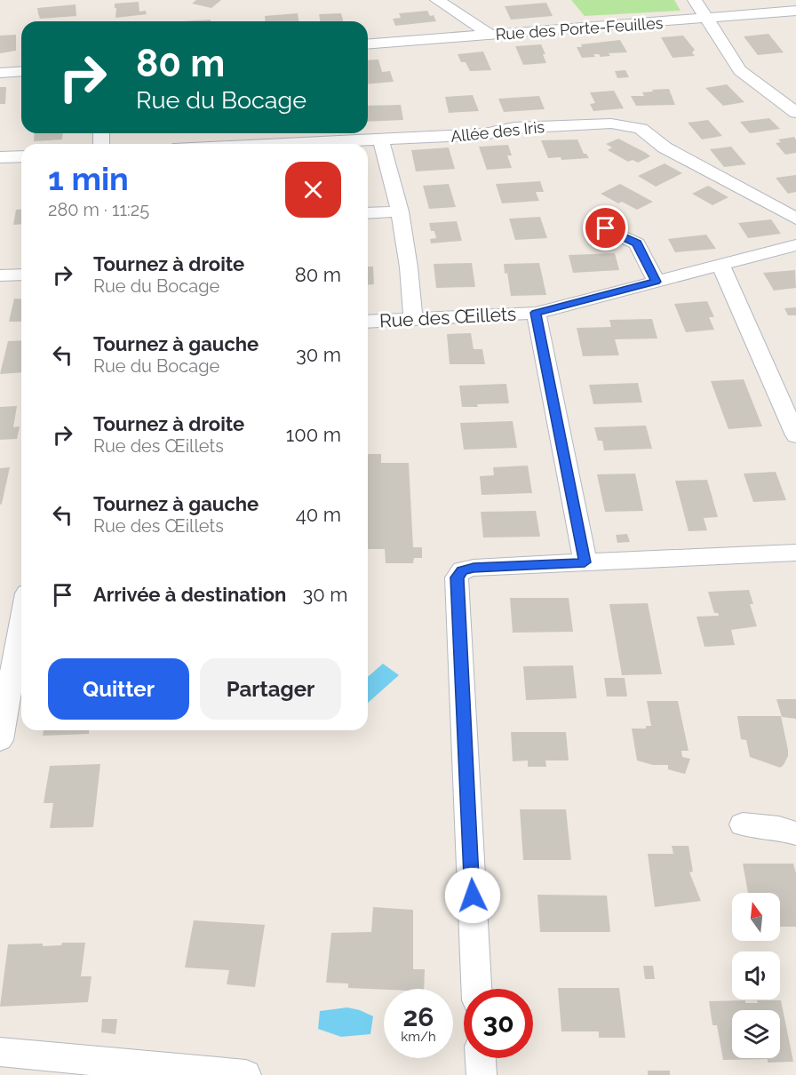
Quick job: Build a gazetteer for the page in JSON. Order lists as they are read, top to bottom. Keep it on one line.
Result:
{"streets":{"street":["Rue des Porte-Feuilles","Allée des Iris","Rue des Œillets"]},"north":"top","page":{"turn":["80 m","Rue du Bocage"],"heading":["1 min","280 m · 11:25"],"list":[{"name":"Tournez à droite","note":"Rue du Bocage","value":"80 m"},{"name":"Tournez à gauche","note":"Rue du Bocage","value":"30 m"},{"name":"Tournez à droite","note":"Rue des Œillets","value":"100 m"},{"name":"Tournez à gauche","note":"Rue des Œillets","value":"40 m"},{"name":"Arrivée à destination","value":"30 m"}],"buttons":["Quitter","Partager"],"speed":"26 km/h","limit":"30"}}
